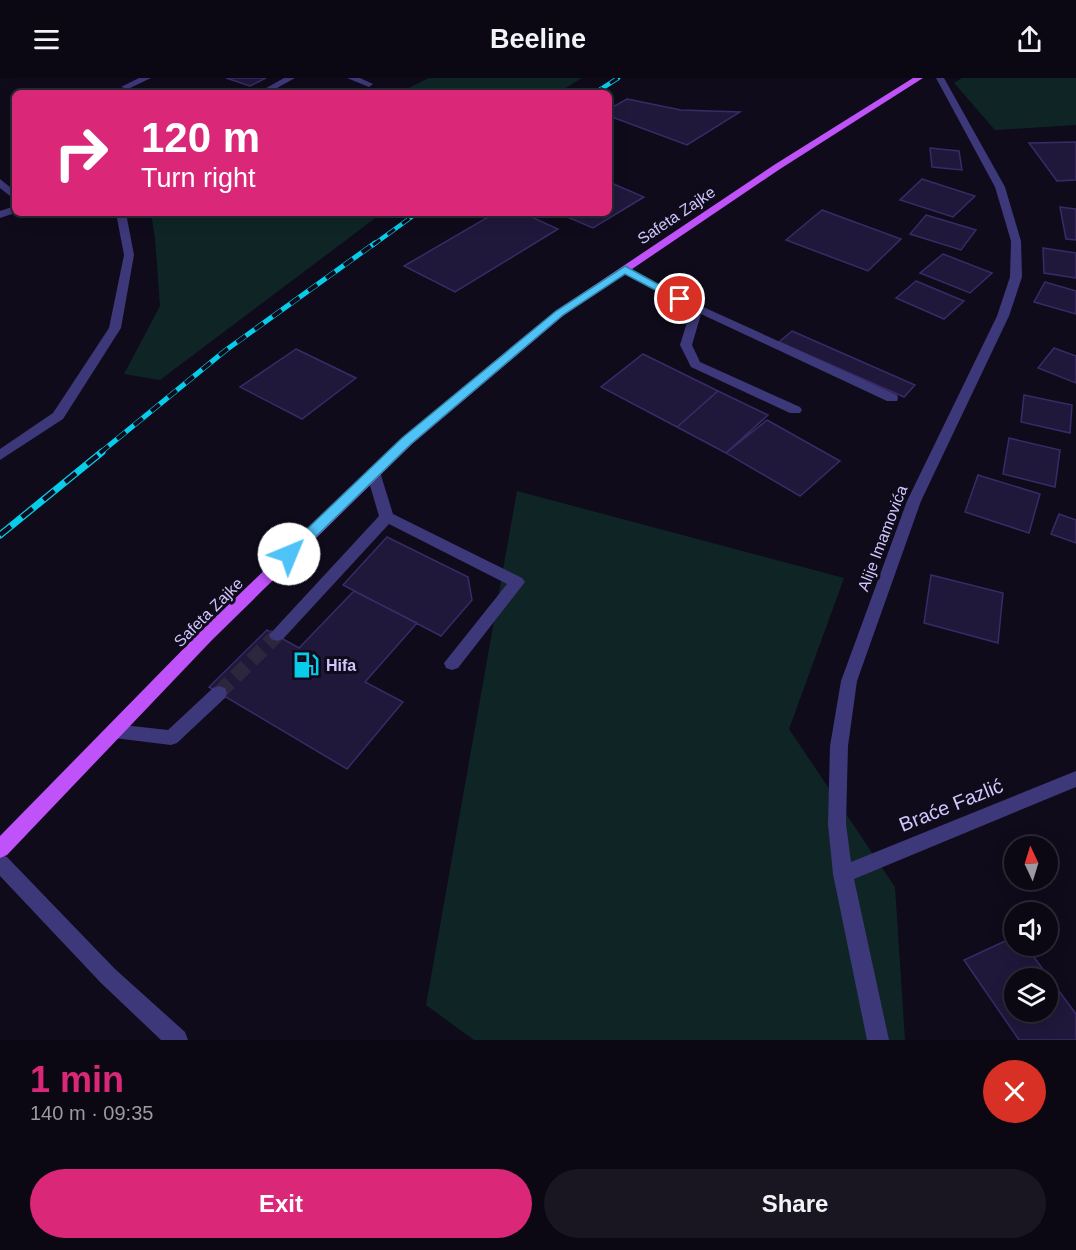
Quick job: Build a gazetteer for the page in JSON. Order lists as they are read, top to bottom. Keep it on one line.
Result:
{"streets":{"main road":["Safeta Zajke"],"street":["Alije Imamovića","Braće Fazlić"]},"crossings":[["Alije Imamovića","Braće Fazlić"]],"places":{"fuel station":["Hifa"]},"north":"top","page":{"header":"Beeline","turn":["120 m","Turn right"],"heading":["1 min","140 m · 09:35"],"buttons":["Exit","Share"]}}
